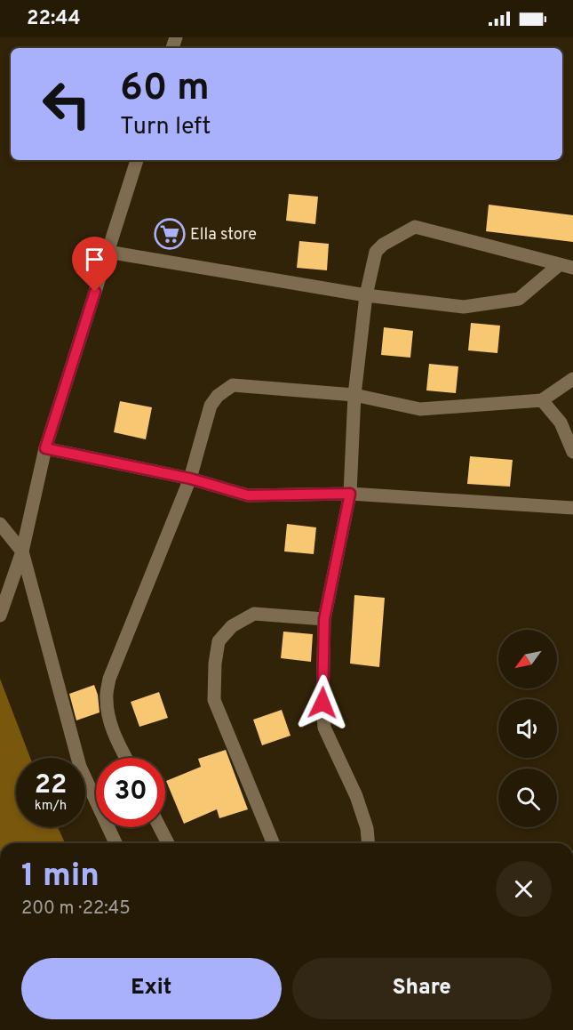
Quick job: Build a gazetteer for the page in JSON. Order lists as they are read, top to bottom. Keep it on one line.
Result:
{"places":{"supermarket":["Ella store"]},"north":"bottom left","page":{"status":"22:44","turn":["60 m","Turn left"],"speed":"22 km/h","limit":"30","heading":["1 min","200 m · 22:45"],"buttons":["Exit","Share"]}}
